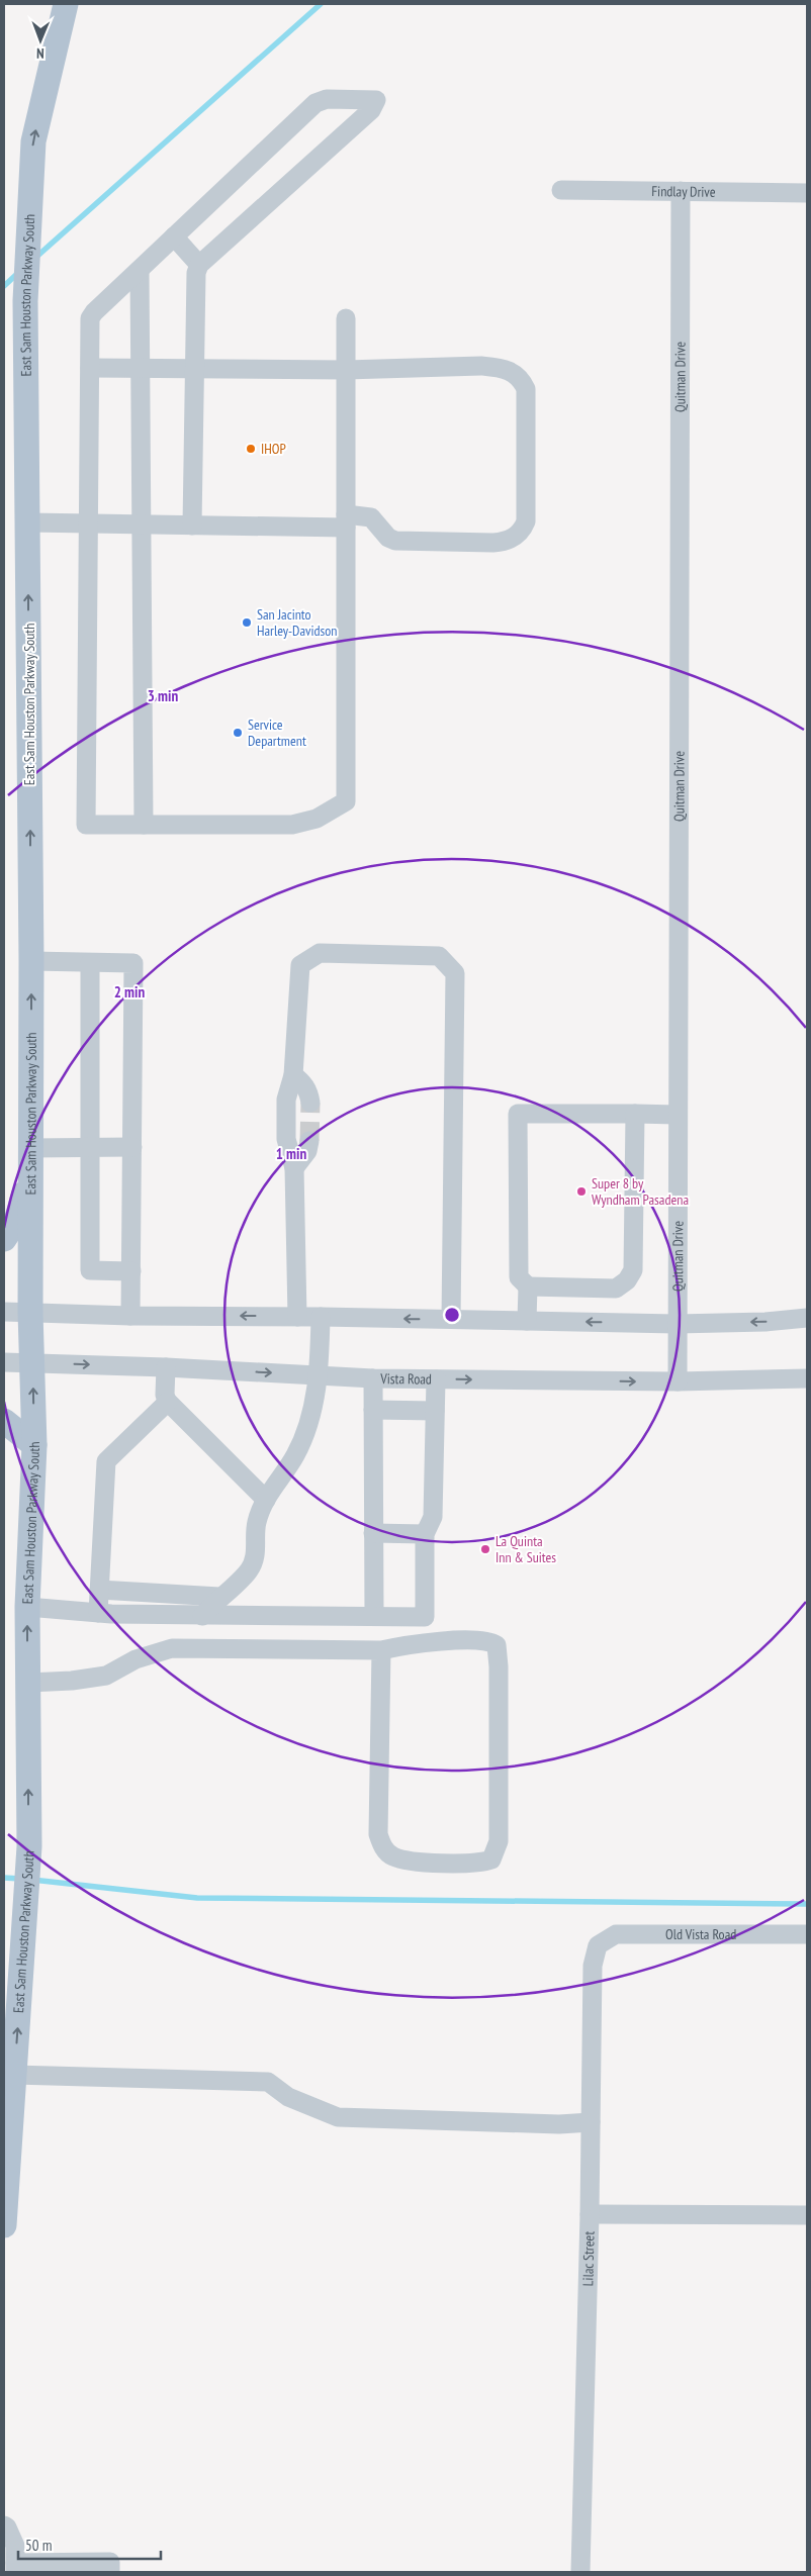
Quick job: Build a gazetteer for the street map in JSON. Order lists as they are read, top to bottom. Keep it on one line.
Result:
{"streets":{"main road":["East Sam Houston Parkway South"],"street":["Findlay Drive","Quitman Drive","Vista Road","Old Vista Road","Lilac Street"]},"crossings":[["Findlay Drive","Quitman Drive"],["East Sam Houston Parkway South","Vista Road"],["Quitman Drive","Vista Road"],["Old Vista Road","Lilac Street"]],"one_way":["East Sam Houston Parkway South"],"places":["IHOP","San Jacinto Harley-Davidson","Service Department","Super 8 by Wyndham Pasadena","La Quinta Inn & Suites"],"scale_bar":"50 m","north":"bottom","rings":["3 min","2 min","1 min"]}
